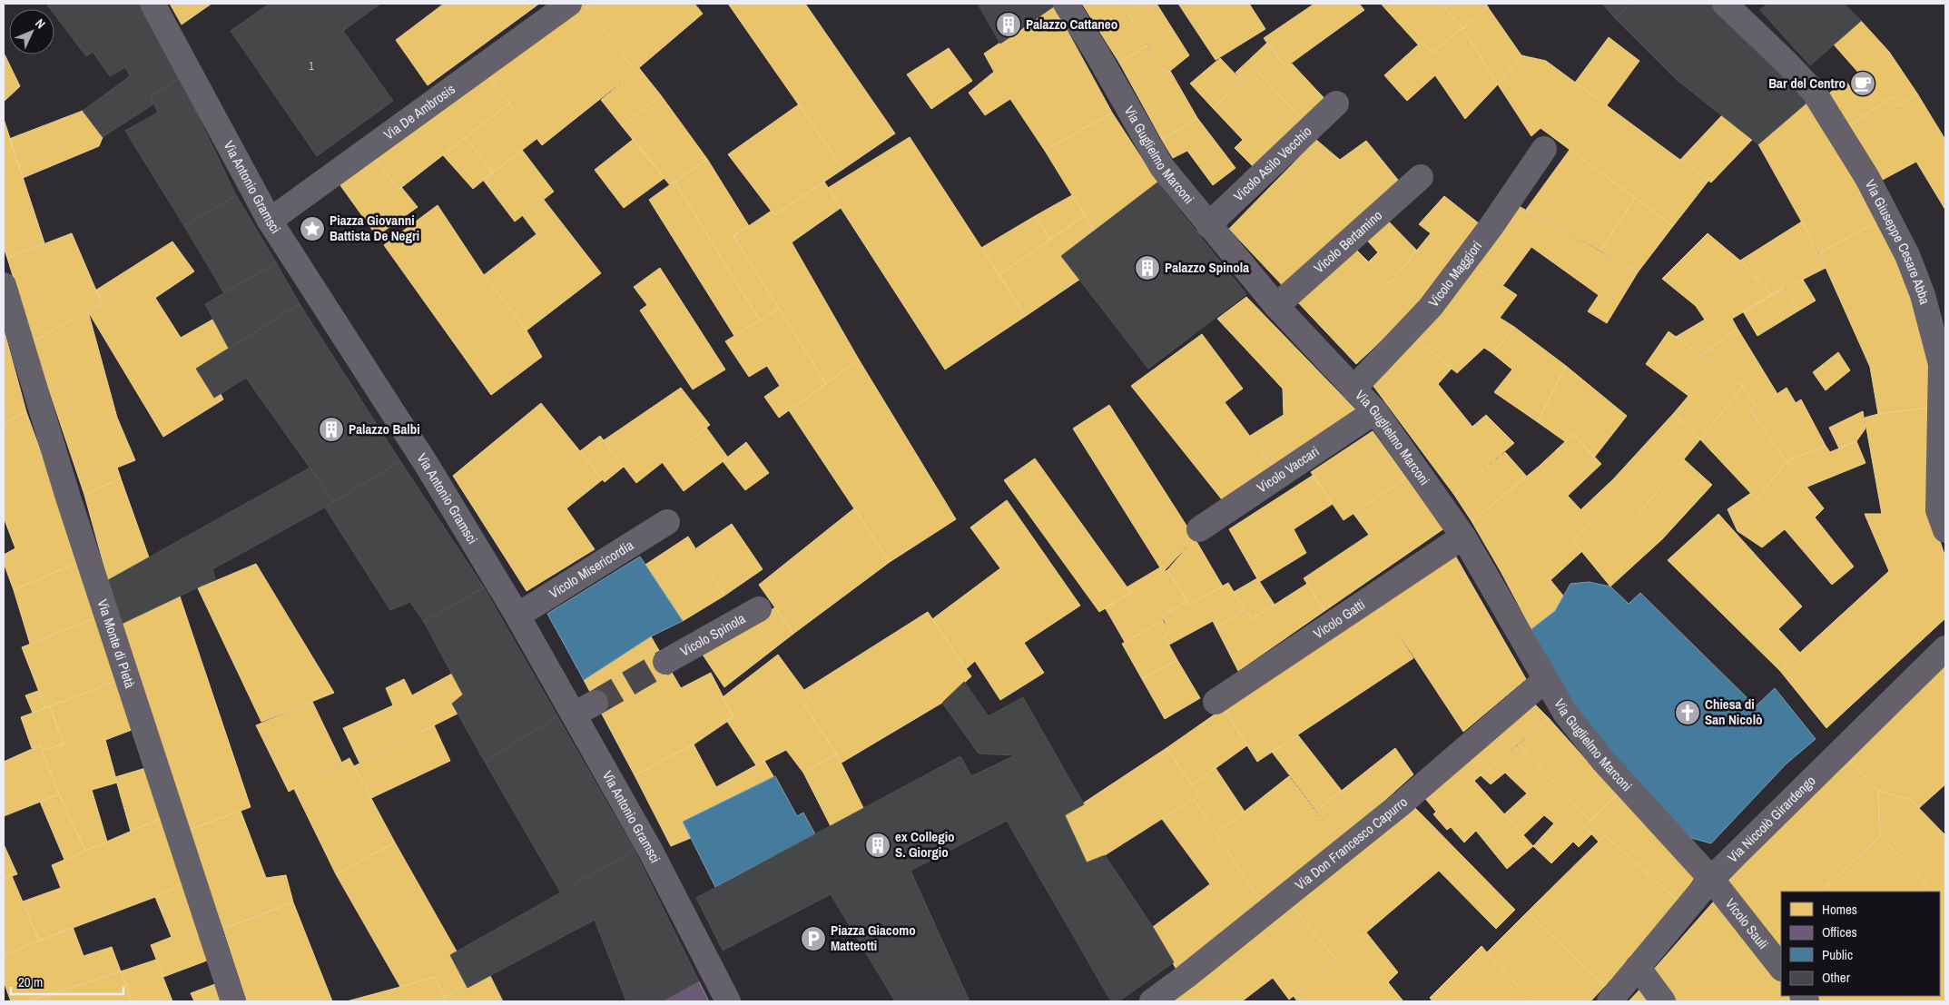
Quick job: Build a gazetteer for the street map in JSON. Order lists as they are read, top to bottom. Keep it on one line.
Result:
{"streets":{"street":["Via De Ambrosis","Via Guglielmo Marconi","Vicolo Asilo Vecchio","Via Antonio Gramsci","Vicolo Bertamino","Via Giuseppe Cesare Abba","Vicolo Maggiori","Vicolo Vaccari","Vicolo Misericordia","Vicolo Gatti","Vicolo Spinola","Via Monte di Pietà","Via Niccolò Girardengo","Via Don Francesco Capurro","Vicolo Sauli"]},"crossings":[["Via De Ambrosis","Via Antonio Gramsci"],["Via Guglielmo Marconi","Vicolo Asilo Vecchio"],["Via Guglielmo Marconi","Vicolo Bertamino"],["Via Guglielmo Marconi","Vicolo Maggiori"],["Via Guglielmo Marconi","Vicolo Vaccari"],["Via Guglielmo Marconi","Vicolo Gatti"],["Via Guglielmo Marconi","Via Niccolò Girardengo"],["Via Guglielmo Marconi","Via Don Francesco Capurro"],["Via Guglielmo Marconi","Vicolo Sauli"],["Via Antonio Gramsci","Vicolo Misericordia"],["Via Niccolò Girardengo","Vicolo Sauli"]],"places":{"building":["Palazzo Cattaneo","Palazzo Spinola","Palazzo Balbi","ex Collegio S. Giorgio"],"cafe":["Bar del Centro"],"place":["Piazza Giovanni Battista De Negri"],"church":["Chiesa di San Nicolò"],"parking":["Piazza Giacomo Matteotti"]},"house_numbers":["1"],"legend":["Homes","Offices","Public","Other"],"scale_bar":"20 m","north":"top right"}
